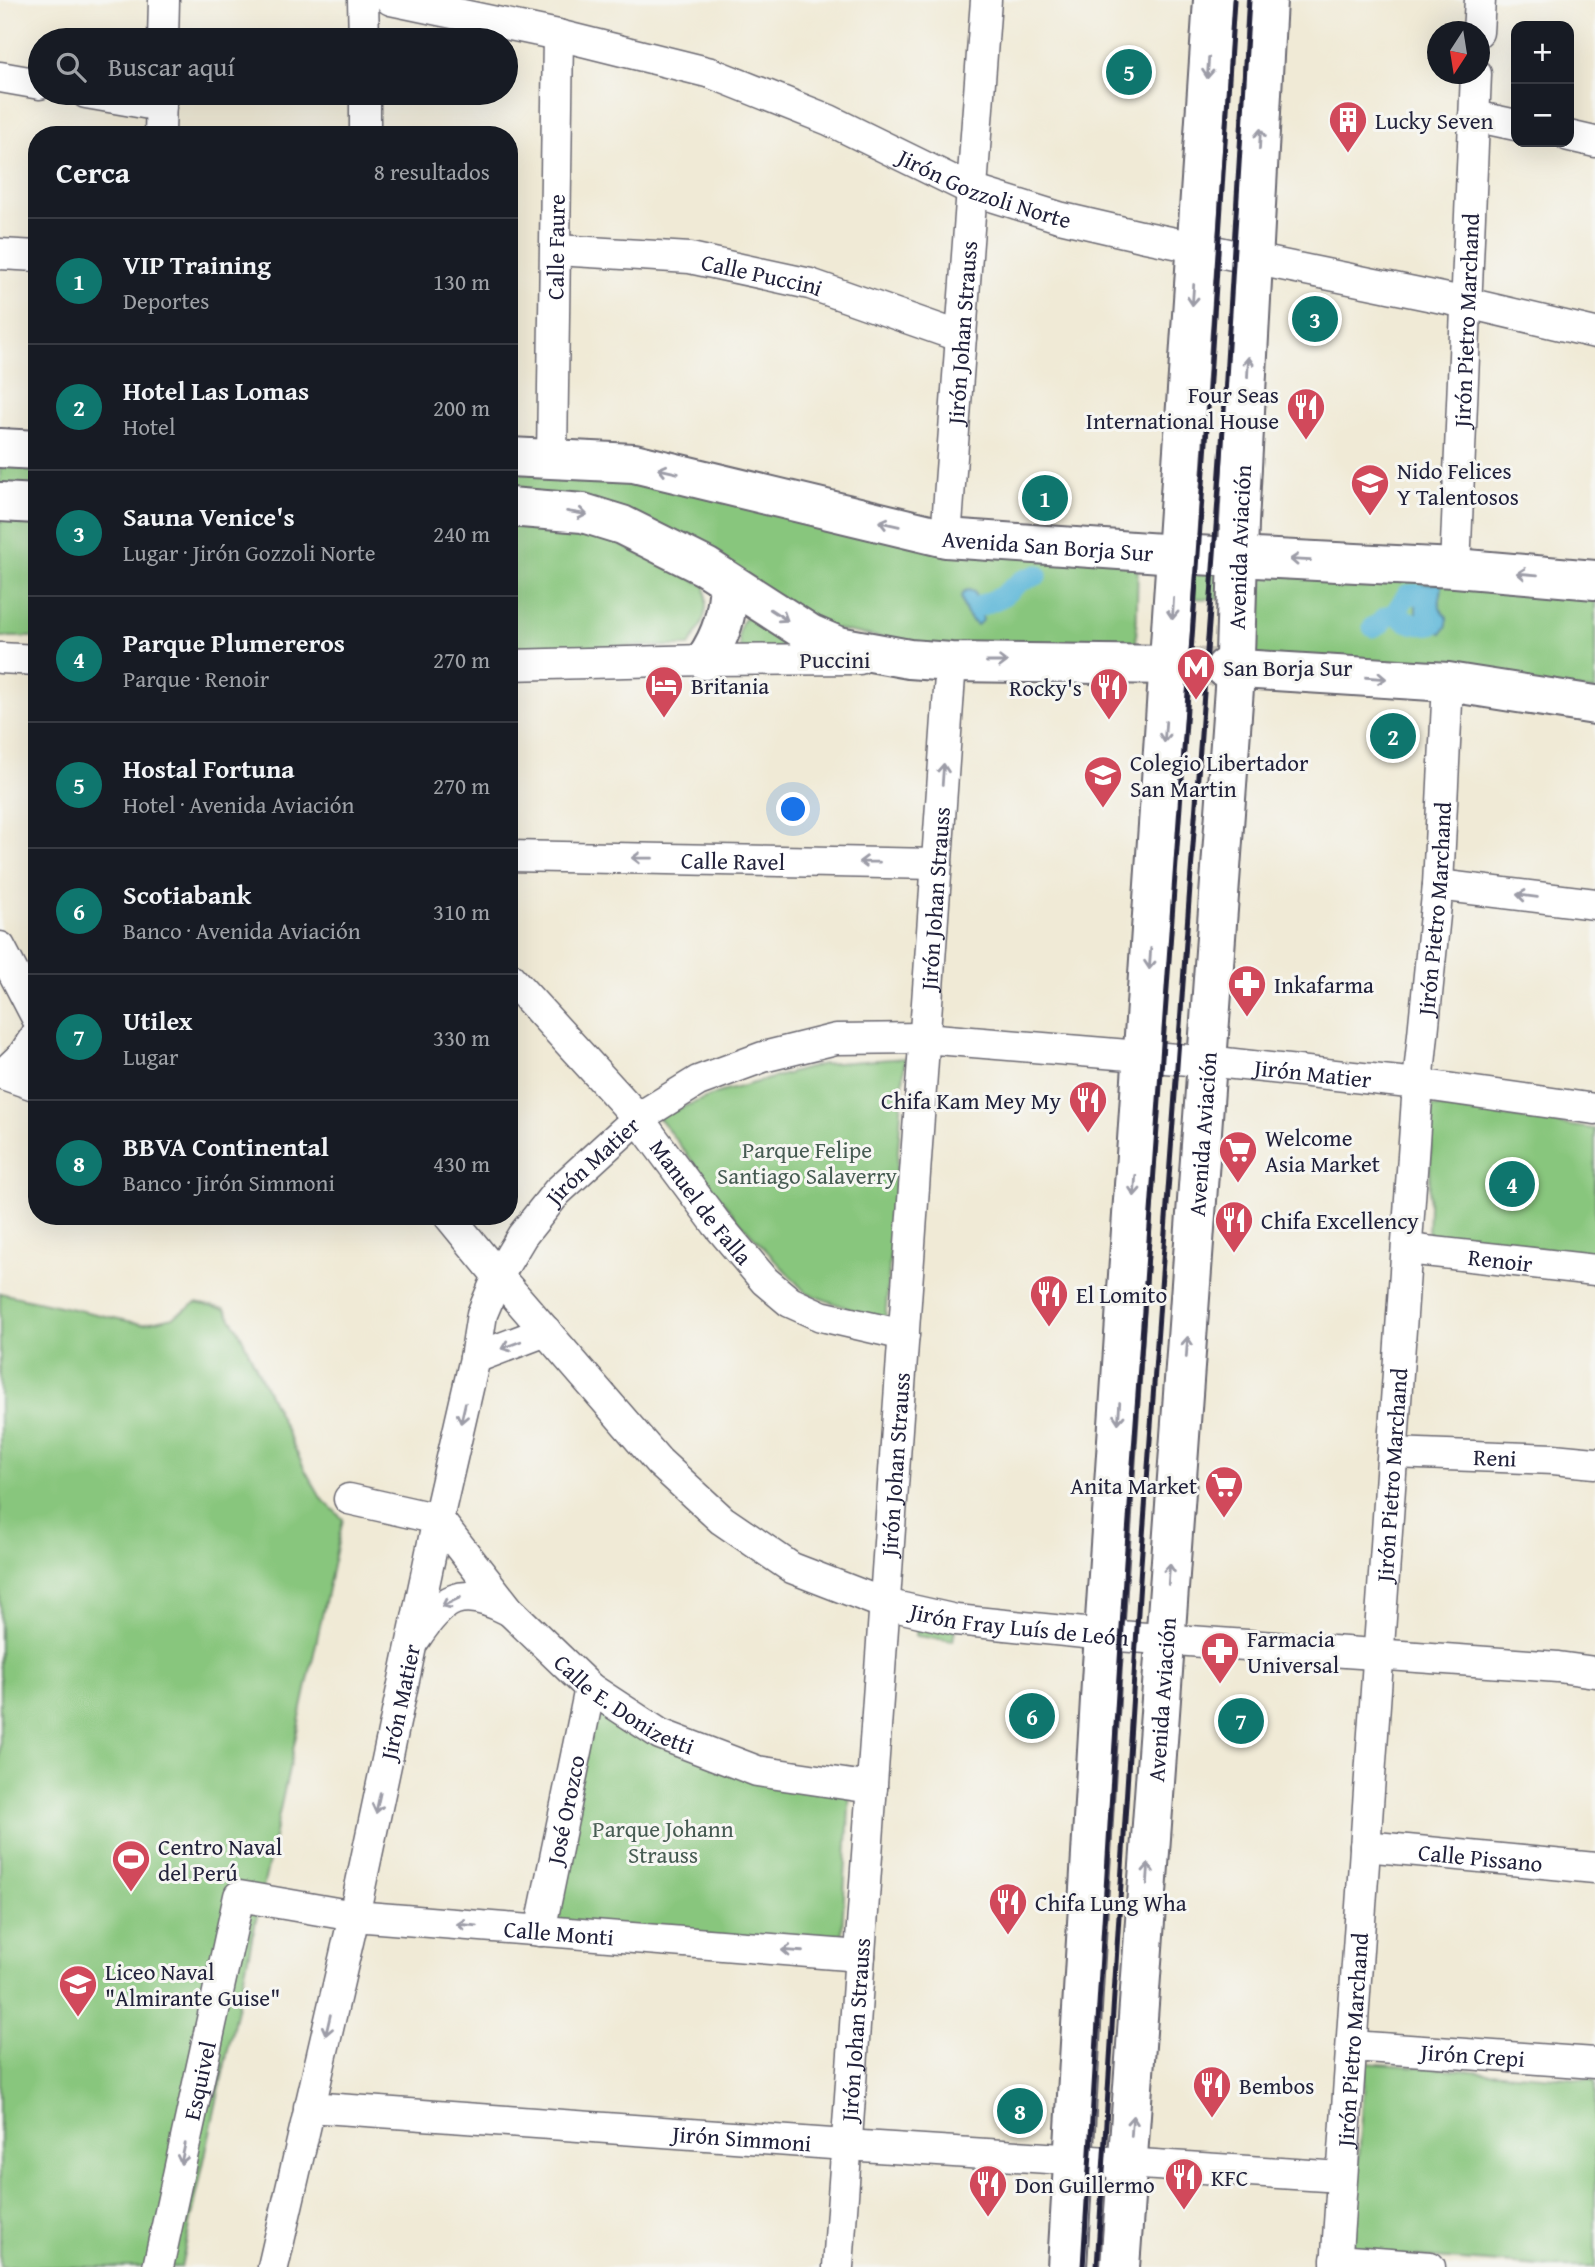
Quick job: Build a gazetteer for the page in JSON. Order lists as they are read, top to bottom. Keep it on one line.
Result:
{"streets":{"main road":["Avenida San Borja Sur","Avenida Aviación"],"street":["Jirón Gozzoli Norte","Calle Faure","Calle Puccini","Jirón Pietro Marchand","Jirón Johan Strauss","Puccini","Calle Ravel","Jirón Matier","Manuel de Falla","Renoir","Reni","Jirón Fray Luís de León","Calle E. Donizetti","José Orozco","Calle Pissano","Calle Monti","Jirón Crepi","Esquivel","Jirón Simmoni"]},"crossings":[["Jirón Gozzoli Norte","Calle Faure"],["Jirón Gozzoli Norte","Jirón Pietro Marchand"],["Jirón Gozzoli Norte","Jirón Johan Strauss"],["Jirón Gozzoli Norte","Avenida Aviación"],["Calle Faure","Calle Puccini"],["Calle Faure","Avenida San Borja Sur"],["Calle Puccini","Jirón Johan Strauss"],["Jirón Pietro Marchand","Avenida San Borja Sur"],["Jirón Pietro Marchand","Jirón Matier"],["Jirón Pietro Marchand","Renoir"],["Jirón Pietro Marchand","Reni"],["Jirón Pietro Marchand","Jirón Fray Luís de León"],["Jirón Pietro Marchand","Calle Pissano"],["Jirón Pietro Marchand","Jirón Crepi"],["Jirón Pietro Marchand","Jirón Simmoni"],["Jirón Johan Strauss","Avenida San Borja Sur"],["Jirón Johan Strauss","Calle Ravel"],["Jirón Johan Strauss","Jirón Matier"],["Jirón Johan Strauss","Manuel de Falla"],["Jirón Johan Strauss","Jirón Fray Luís de León"],["Jirón Johan Strauss","Calle E. Donizetti"],["Jirón Johan Strauss","Calle Monti"],["Jirón Johan Strauss","Jirón Simmoni"],["Avenida San Borja Sur","Avenida Aviación"],["Avenida Aviación","Jirón Matier"],["Avenida Aviación","Jirón Fray Luís de León"],["Avenida Aviación","Jirón Simmoni"],["Jirón Matier","Manuel de Falla"],["Jirón Matier","Jirón Fray Luís de León"],["Jirón Matier","Calle E. Donizetti"],["Jirón Matier","Calle Monti"],["Jirón Matier","Jirón Simmoni"],["Calle E. Donizetti","José Orozco"],["José Orozco","Calle Monti"],["Calle Monti","Esquivel"]],"one_way":["Calle Ravel","Calle Monti","Esquivel"],"parks":["Parque Felipe Santiago Salaverry","Parque Johann Strauss"],"places":{"building":["Lucky Seven"],"restaurant":["Four Seas International House","Rocky's","Chifa Kam Mey My","Chifa Excellency","El Lomito","Chifa Lung Wha","Bembos","KFC","Don Guillermo"],"school or university":["Nido Felices Y Talentosos","Colegio Libertador San Martin","Liceo Naval \"Almirante Guise\""],"metro station":["San Borja Sur"],"hotel":["Britania"],"pharmacy":["Inkafarma","Farmacia Universal"],"supermarket":["Welcome Asia Market","Anita Market"],"sports":["Centro Naval del Perú"]},"north":"bottom","page":{"map_buttons":["+","−"],"search":"Buscar aquí","pins":["5","3","1","2","4","6","7","8"],"heading":["Cerca","8 resultados"],"list":[{"mark":"1","name":"VIP Training","note":"Deportes","value":"130 m"},{"mark":"2","name":"Hotel Las Lomas","note":"Hotel","value":"200 m"},{"mark":"3","name":"Sauna Venice's","note":"Lugar · Jirón Gozzoli Norte","value":"240 m"},{"mark":"4","name":"Parque Plumereros","note":"Parque · Renoir","value":"270 m"},{"mark":"5","name":"Hostal Fortuna","note":"Hotel · Avenida Aviación","value":"270 m"},{"mark":"6","name":"Scotiabank","note":"Banco · Avenida Aviación","value":"310 m"},{"mark":"7","name":"Utilex","note":"Lugar","value":"330 m"},{"mark":"8","name":"BBVA Continental","note":"Banco · Jirón Simmoni","value":"430 m"}]}}
